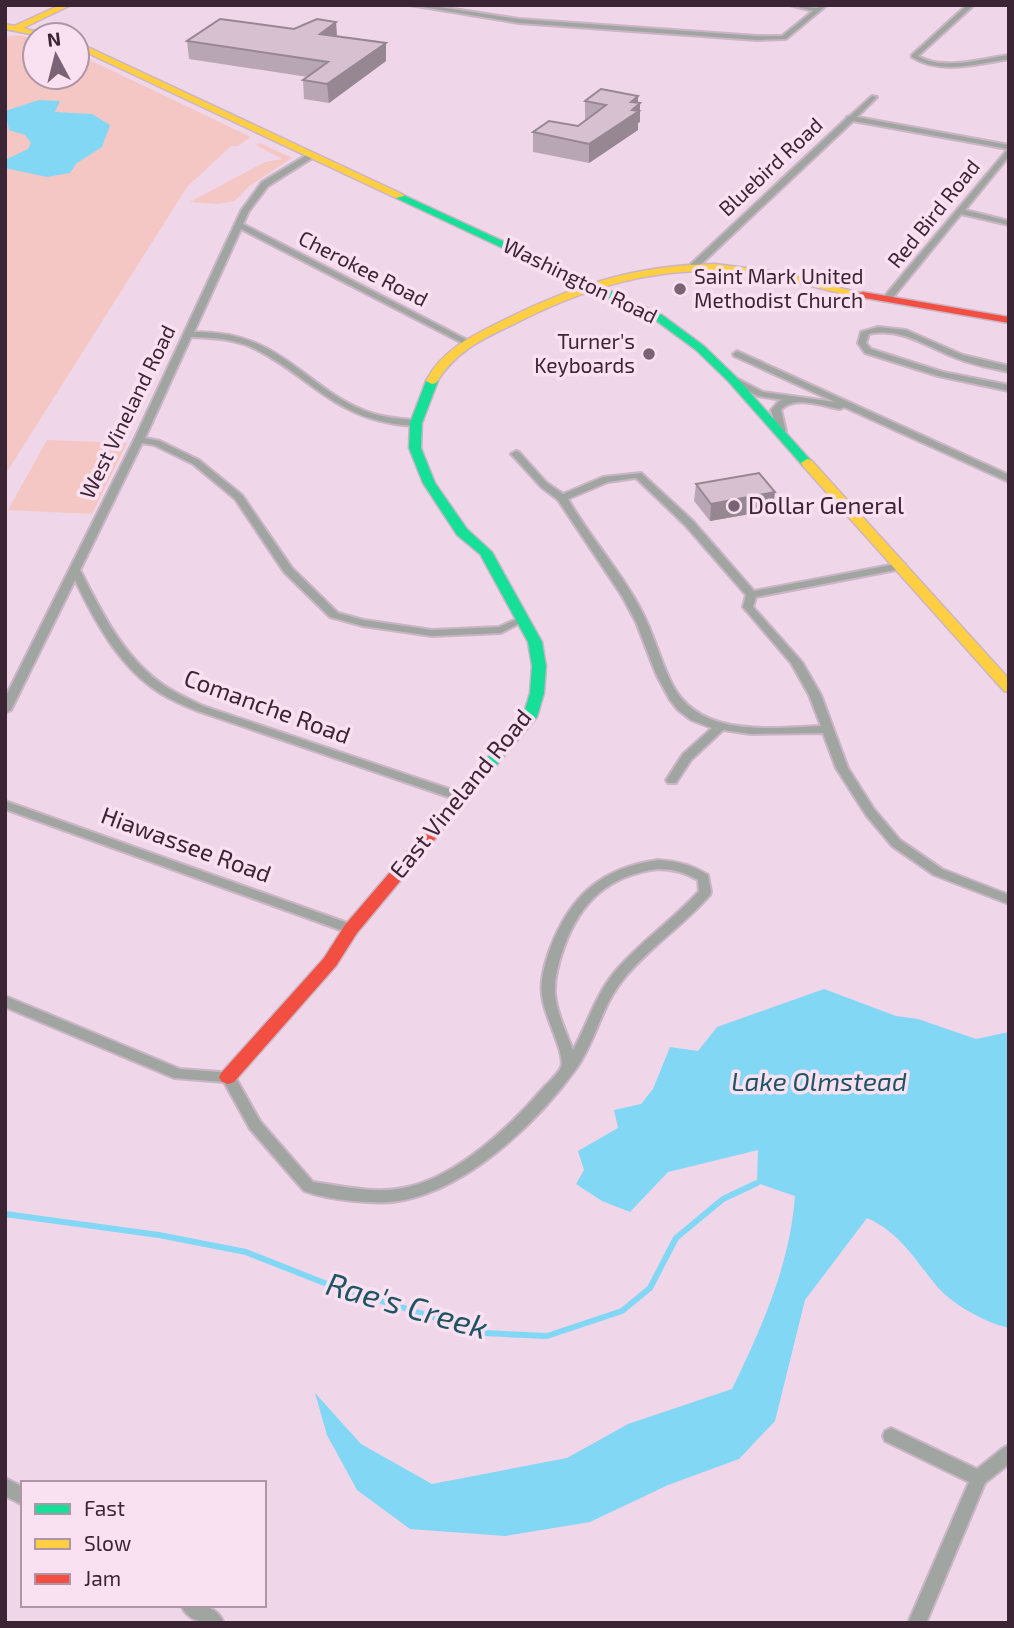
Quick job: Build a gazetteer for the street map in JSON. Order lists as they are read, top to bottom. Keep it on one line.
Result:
{"streets":{"main road":["Washington Road","East Vineland Road"],"street":["Bluebird Road","Red Bird Road","Cherokee Road","West Vineland Road","Comanche Road","Hiawassee Road"]},"crossings":[["Bluebird Road","East Vineland Road"],["Red Bird Road","East Vineland Road"],["Cherokee Road","West Vineland Road"],["Cherokee Road","East Vineland Road"],["Washington Road","West Vineland Road"],["Washington Road","East Vineland Road"],["West Vineland Road","Comanche Road"],["Comanche Road","East Vineland Road"],["East Vineland Road","Hiawassee Road"]],"water":["Lake Olmstead","Rae's Creek"],"places":["Saint Mark United Methodist Church","Turner's Keyboards","Dollar General"],"legend":["Fast","Slow","Jam"],"north":"top"}
